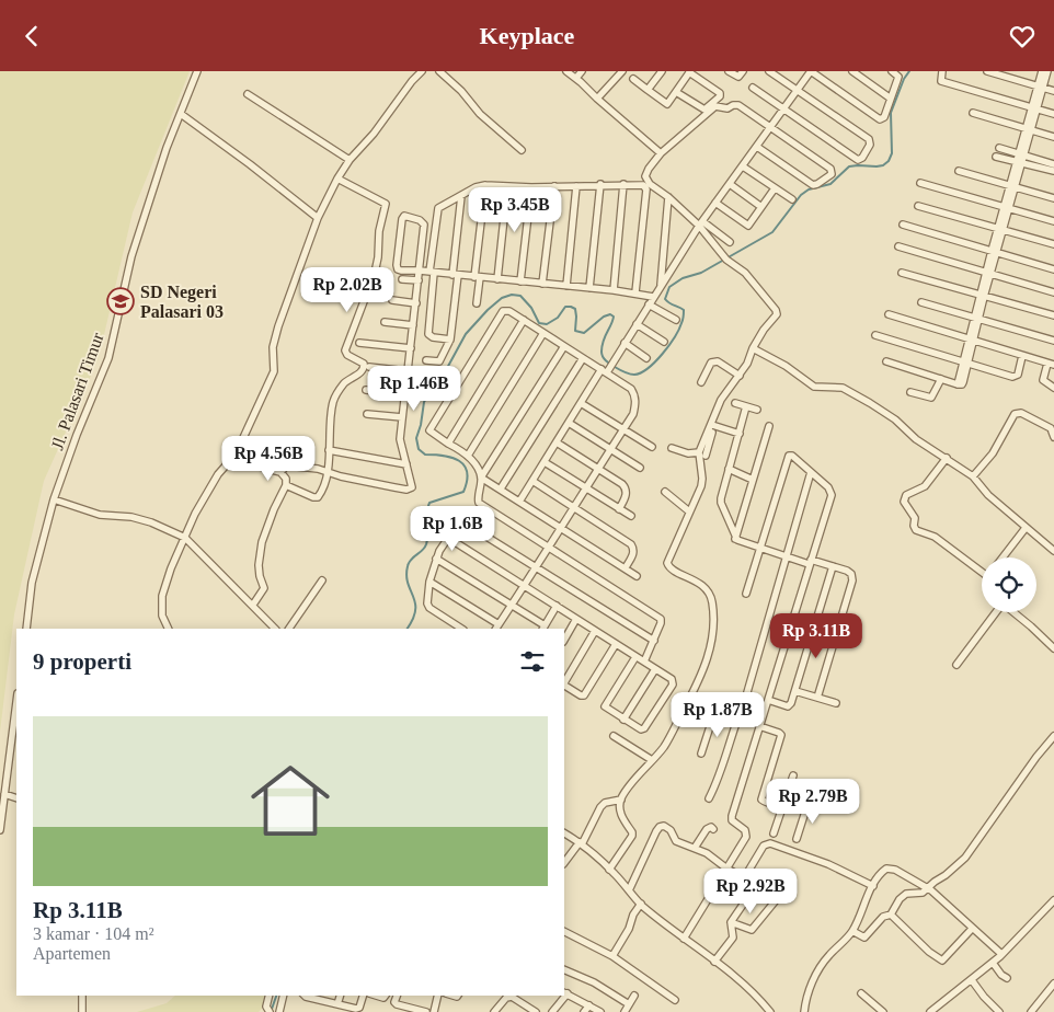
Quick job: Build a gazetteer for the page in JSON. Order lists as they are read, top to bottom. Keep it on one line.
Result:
{"streets":{"street":["Jl. Palasari Timur"]},"places":{"school or university":["SD Negeri Palasari 03"]},"page":{"header":"Keyplace","price":["Rp 3.45B","Rp 2.02B","Rp 1.46B","Rp 4.56B","Rp 1.6B","Rp 3.11B","Rp 1.87B","Rp 2.79B","Rp 2.92B"],"heading":"9 properti","list":[{"name":"Rp 3.11B","note":"3 kamar · 104 m² · Apartemen"}]}}
